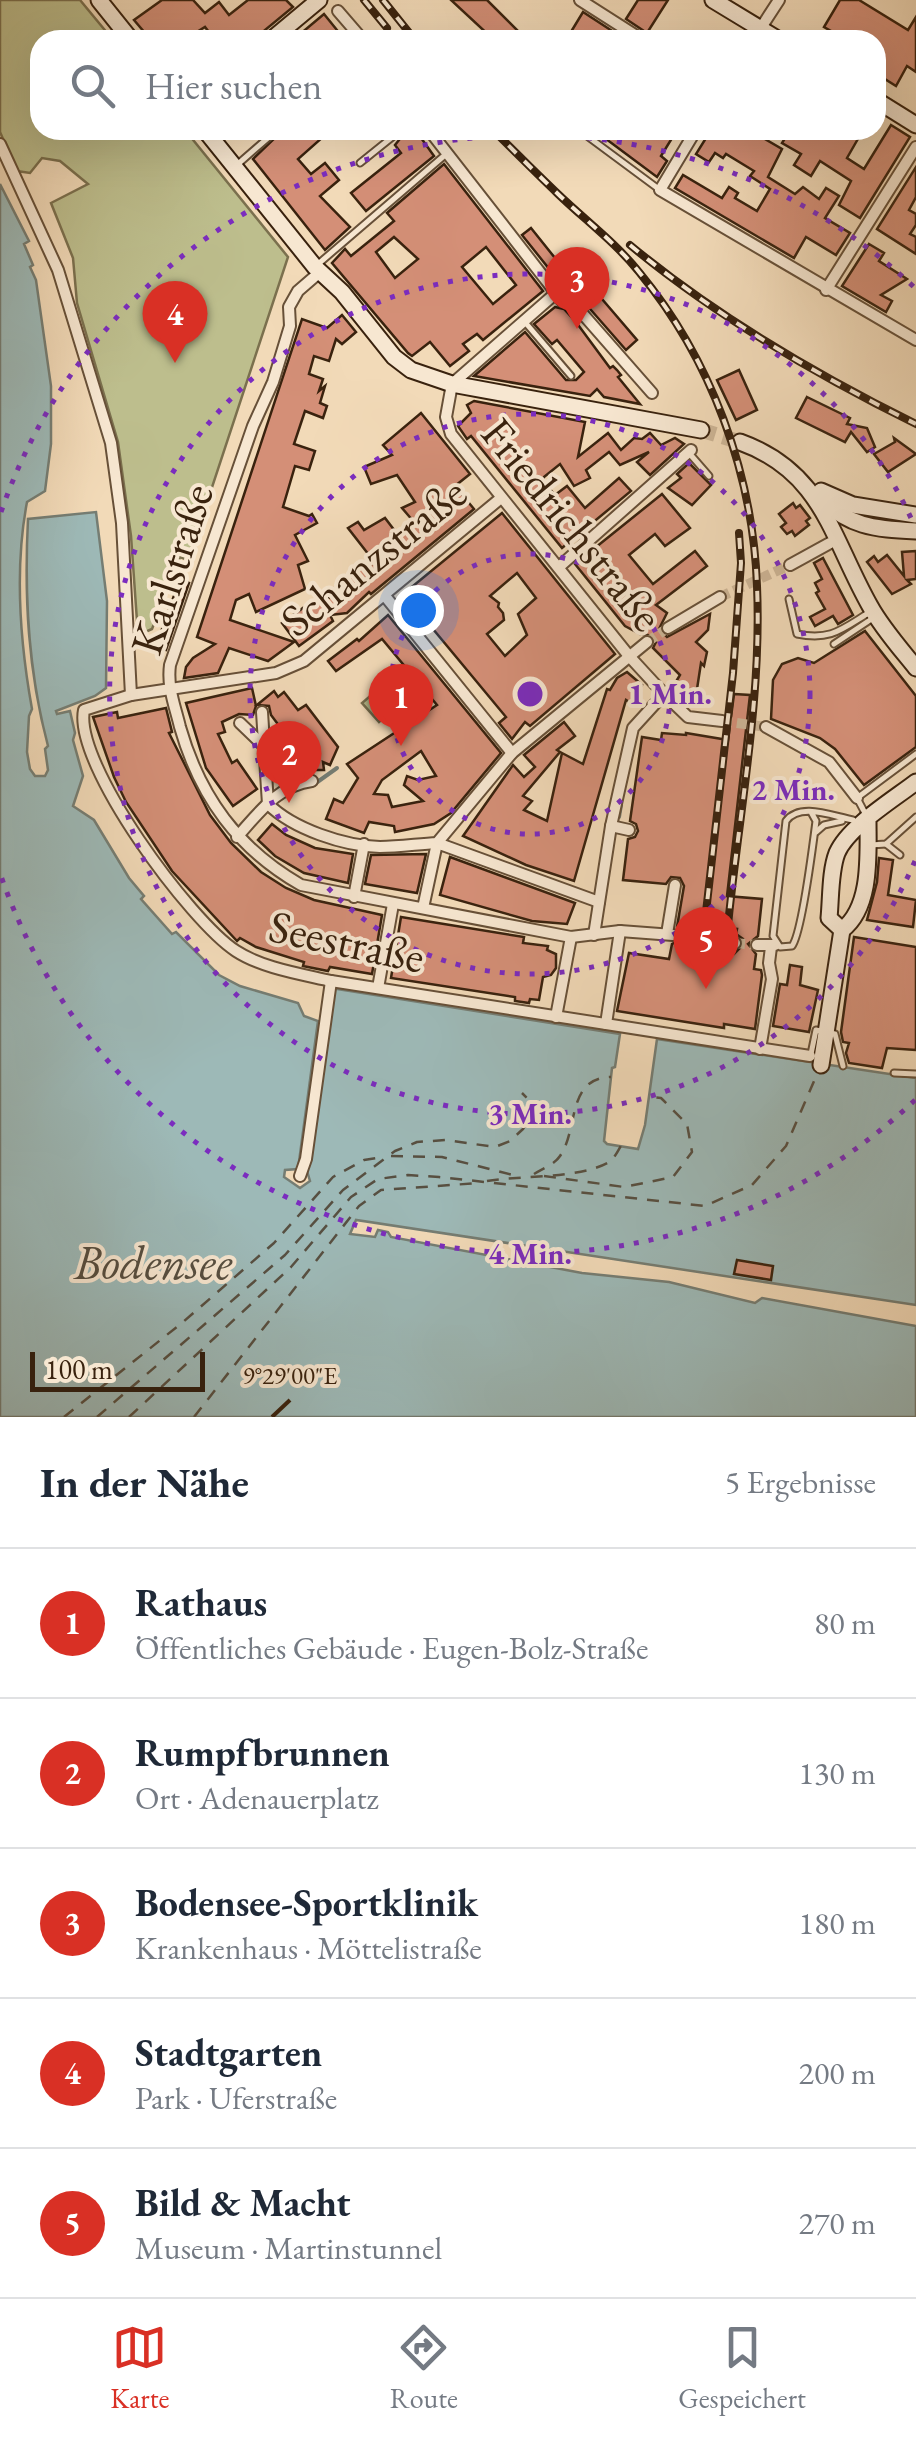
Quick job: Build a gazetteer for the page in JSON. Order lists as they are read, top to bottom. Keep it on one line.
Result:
{"streets":{"street":["Friedrichstraße","Schanzstraße","Karlstraße","Seestraße"]},"crossings":[["Friedrichstraße","Schanzstraße"],["Schanzstraße","Karlstraße"],["Schanzstraße","Seestraße"],["Karlstraße","Seestraße"]],"water":["Bodensee"],"scale_bar":"100 m","page":{"search":"Hier suchen","pins":["3","4","1","2","5"],"scale":"100 m","heading":["In der Nähe","5 Ergebnisse"],"list":[{"mark":"1","name":"Rathaus","note":"Öffentliches Gebäude · Eugen-Bolz-Straße","value":"80 m"},{"mark":"2","name":"Rumpfbrunnen","note":"Ort · Adenauerplatz","value":"130 m"},{"mark":"3","name":"Bodensee-Sportklinik","note":"Krankenhaus · Möttelistraße","value":"180 m"},{"mark":"4","name":"Stadtgarten","note":"Park · Uferstraße","value":"200 m"},{"mark":"5","name":"Bild & Macht","note":"Museum · Martinstunnel","value":"270 m"}],"nav":["Karte","Route","Gespeichert"]},"coordinates":["9°29'00\"E"],"rings":["1 Min.","2 Min.","3 Min.","4 Min."]}
